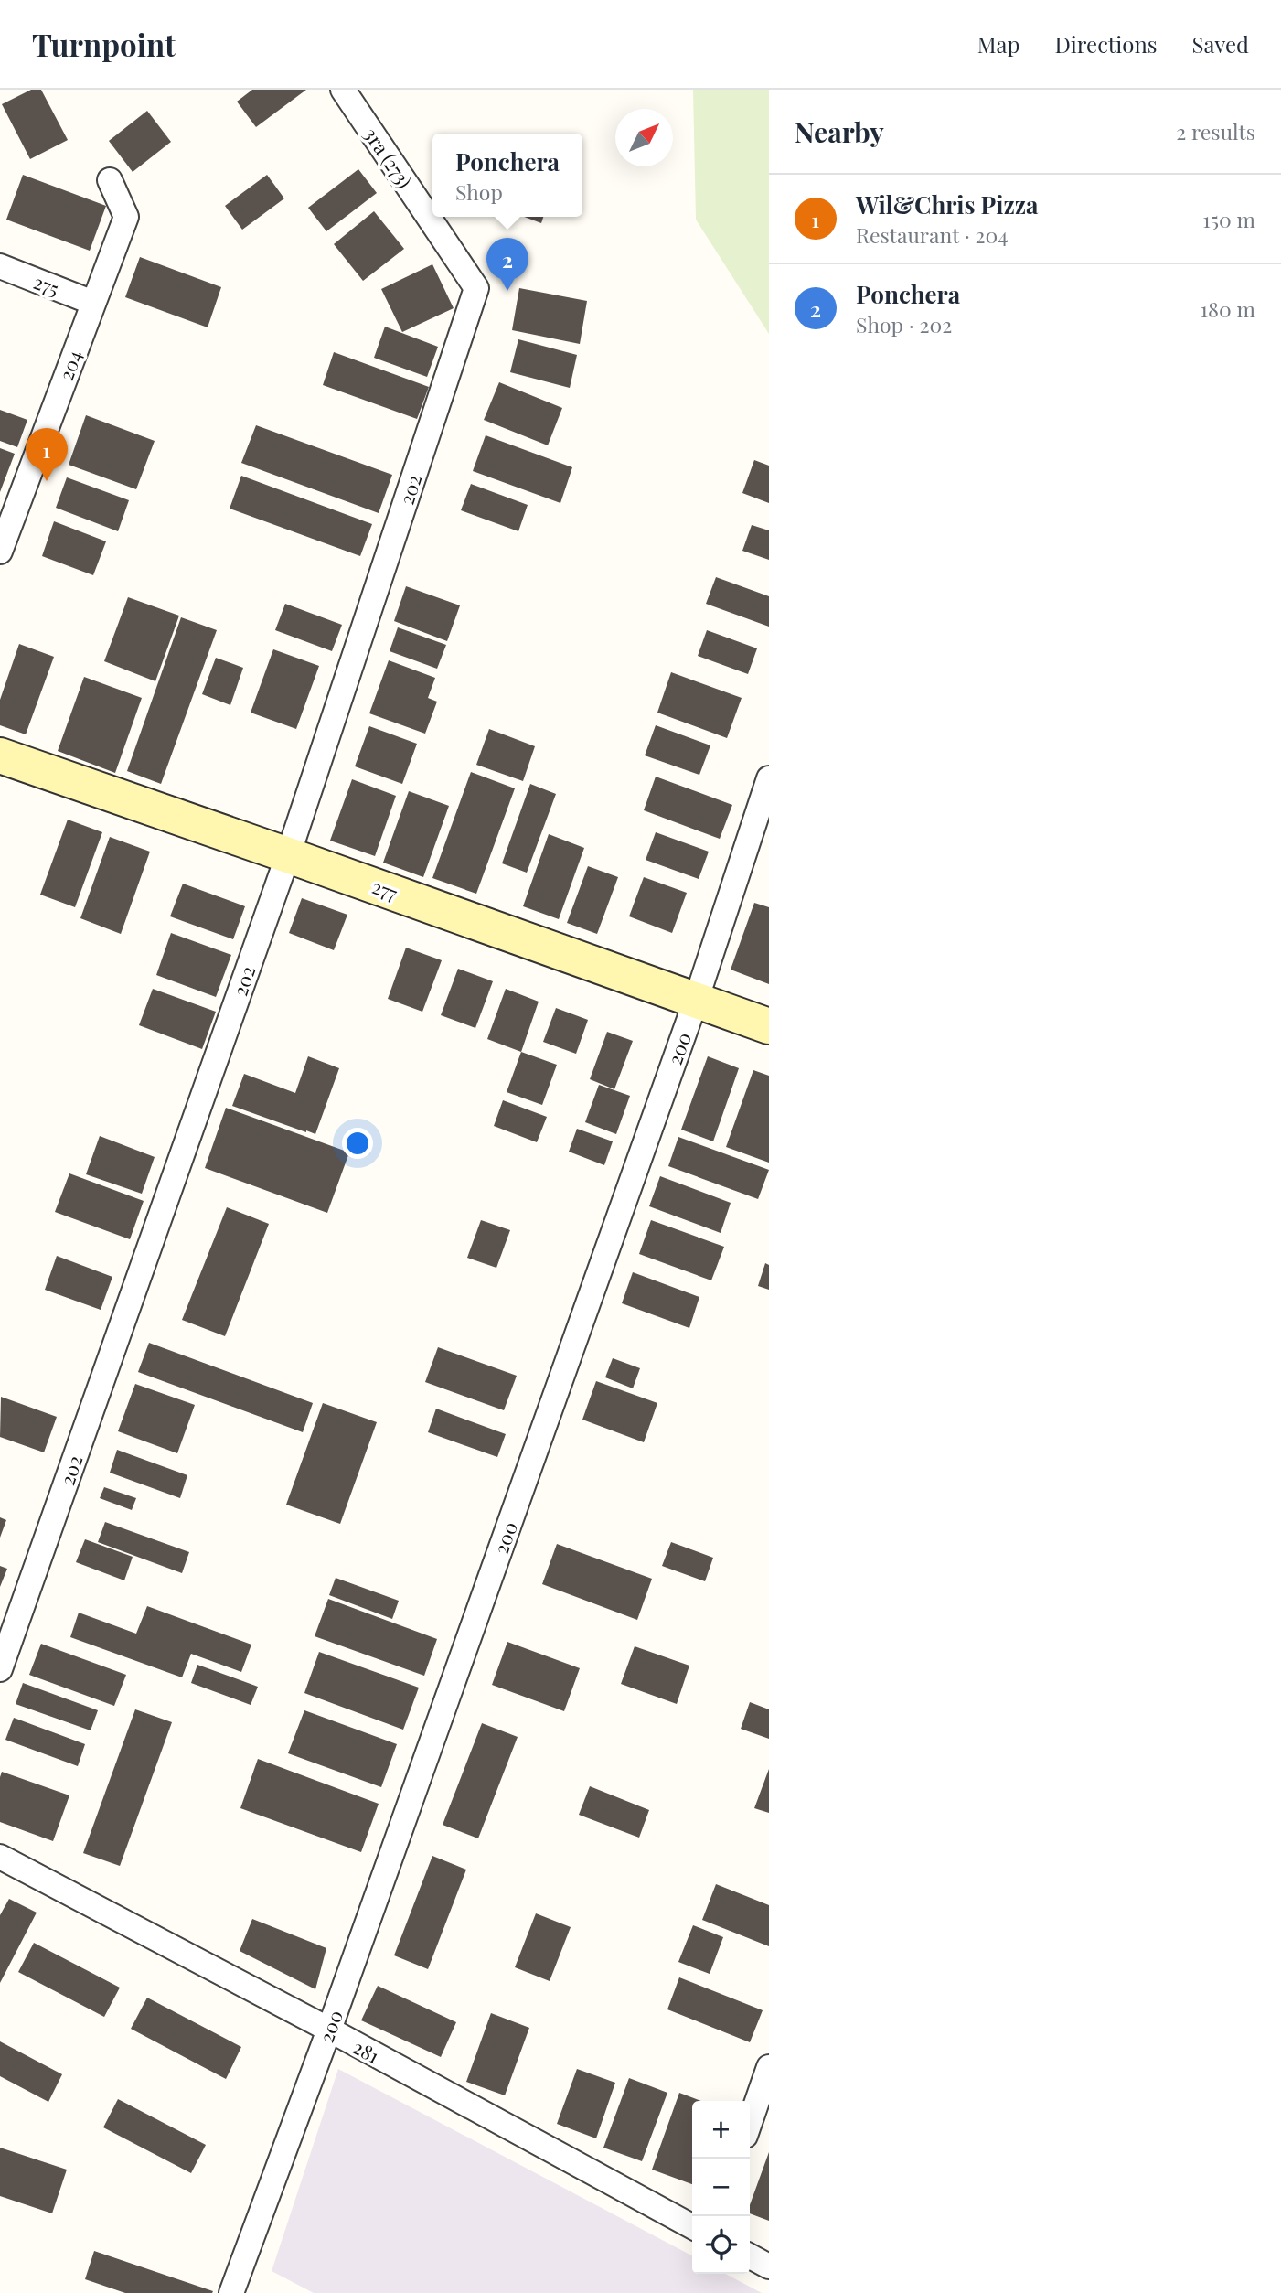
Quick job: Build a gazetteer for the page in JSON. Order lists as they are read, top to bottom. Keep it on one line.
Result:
{"streets":{"street":["3ra (273)","275","204","202","277","200","281"]},"crossings":[["3ra (273)","202"],["275","204"],["202","277"],["277","200"],["200","281"]],"north":"top right","page":{"header":"Turnpoint","nav":["Map","Directions","Saved"],"heading":["Nearby","2 results"],"popup":["Ponchera","Shop"],"list":[{"mark":"1","name":"Wil&Chris Pizza","note":"Restaurant · 204","value":"150 m"},{"mark":"2","name":"Ponchera","note":"Shop · 202","value":"180 m"}],"pins":["2","1"],"map_buttons":["+","−"]}}
